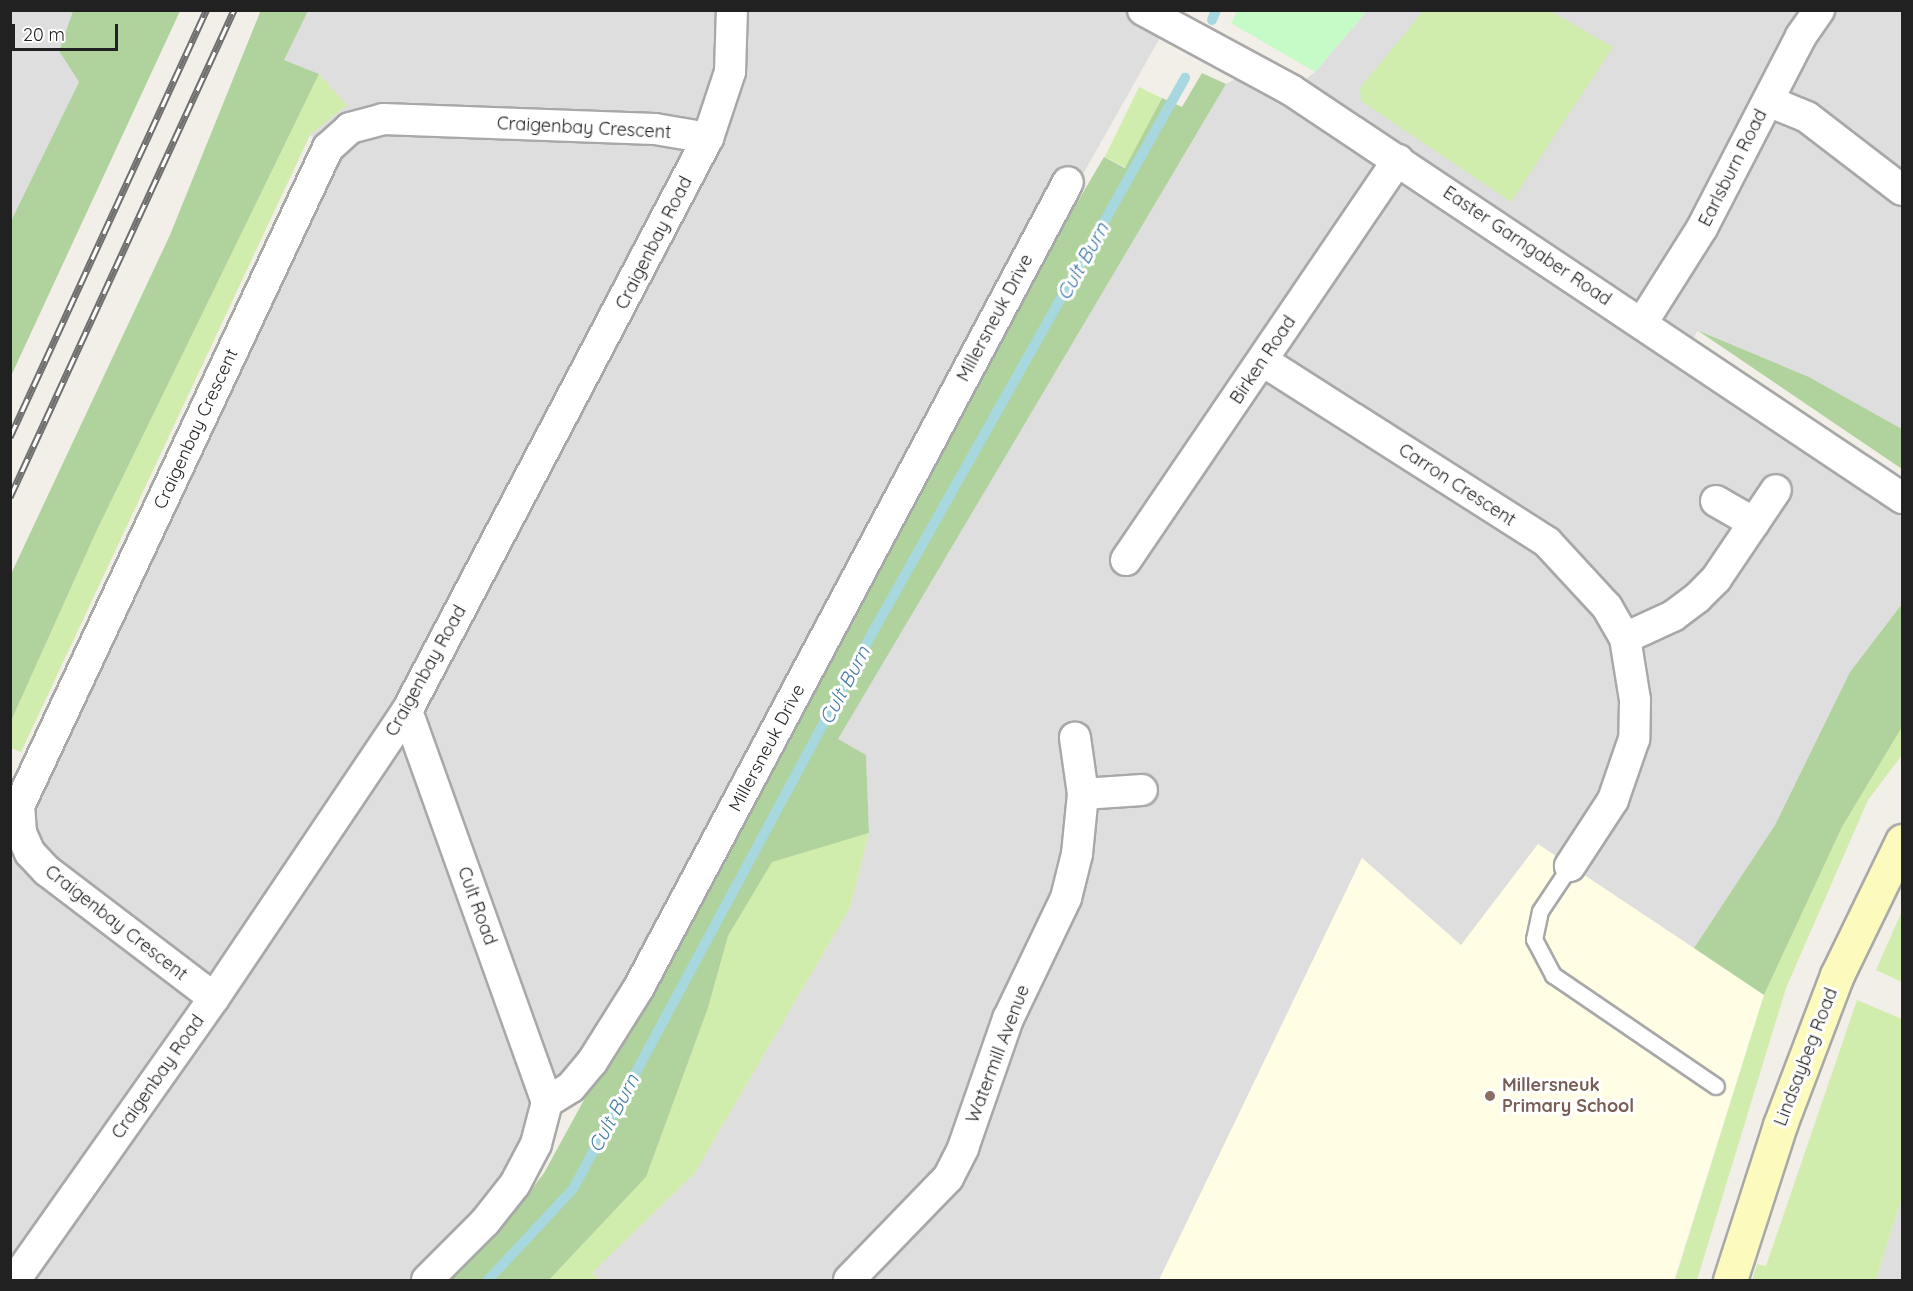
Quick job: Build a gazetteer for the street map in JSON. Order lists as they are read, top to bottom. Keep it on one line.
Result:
{"streets":{"main road":["Lindsaybeg Road"],"street":["Craigenbay Crescent","Earlsburn Road","Craigenbay Road","Easter Garngaber Road","Millersneuk Drive","Birken Road","Carron Crescent","Cult Road","Watermill Avenue"]},"crossings":[["Craigenbay Crescent","Craigenbay Road"],["Earlsburn Road","Easter Garngaber Road"],["Craigenbay Road","Cult Road"],["Easter Garngaber Road","Birken Road"],["Millersneuk Drive","Cult Road"],["Birken Road","Carron Crescent"]],"water":["Cult Burn"],"places":["Millersneuk Primary School"],"scale_bar":"20 m"}
